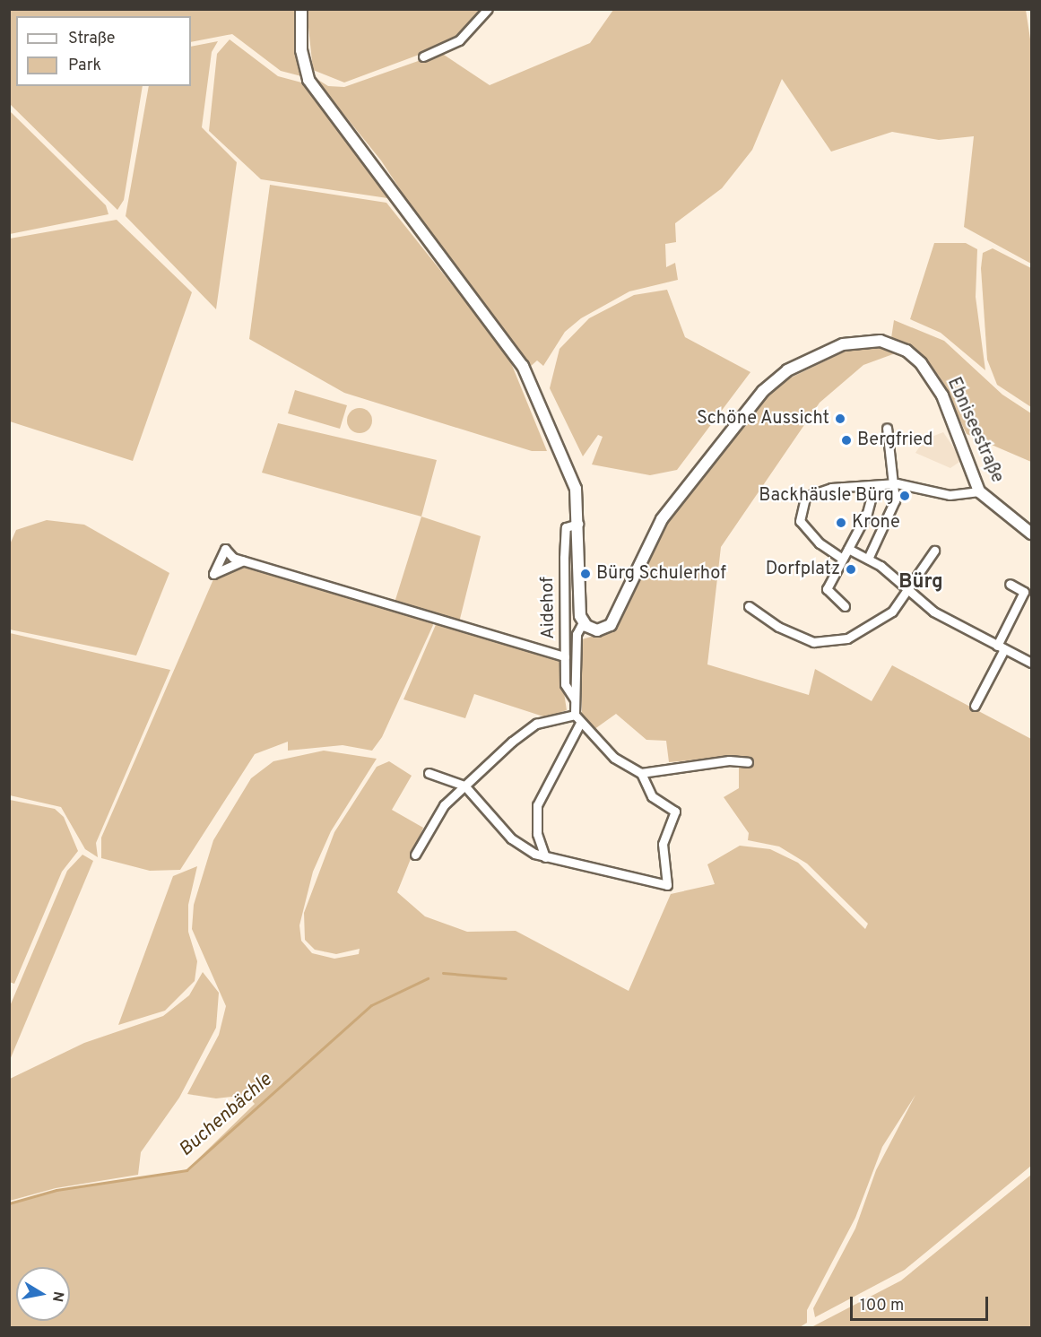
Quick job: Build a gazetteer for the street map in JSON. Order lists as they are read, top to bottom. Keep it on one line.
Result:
{"streets":{"street":["Ebniseestraße","Aidehof"]},"districts":["Bürg"],"water":["Buchenbächle"],"places":["Schöne Aussicht","Bergfried","Backhäusle Bürg","Krone","Dorfplatz","Bürg Schulerhof"],"legend":["Straße","Park"],"scale_bar":"100 m","north":"right"}
